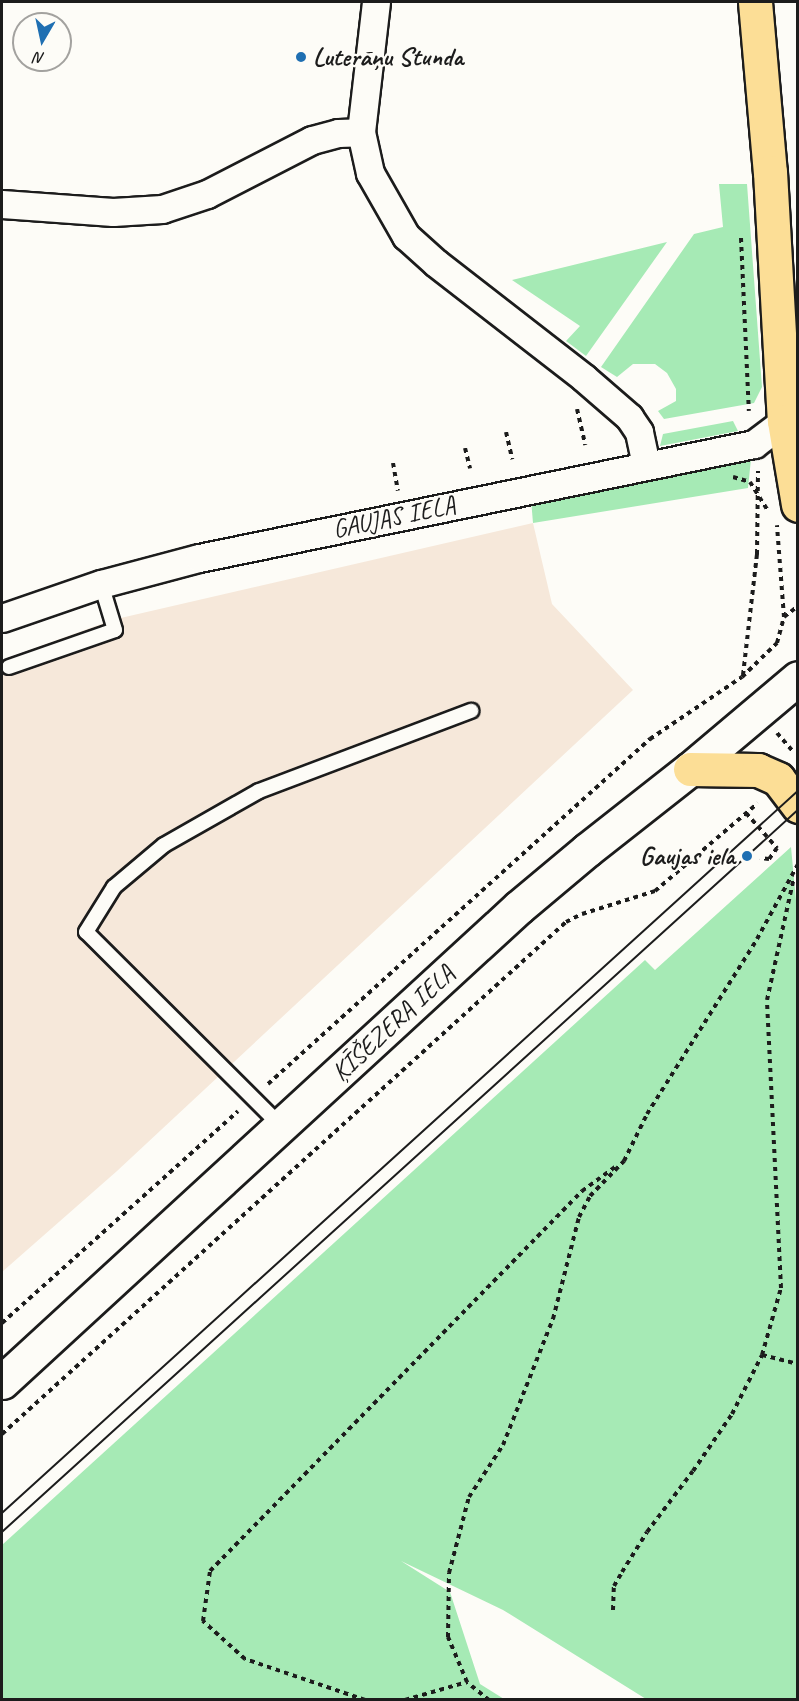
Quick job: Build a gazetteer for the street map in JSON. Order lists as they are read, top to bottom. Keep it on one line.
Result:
{"streets":{"street":["GAUJAS IELA","ĶĪŠEZERA IELA"]},"places":["Luterāņu Stunda","Gaujas iela"],"north":"bottom"}
